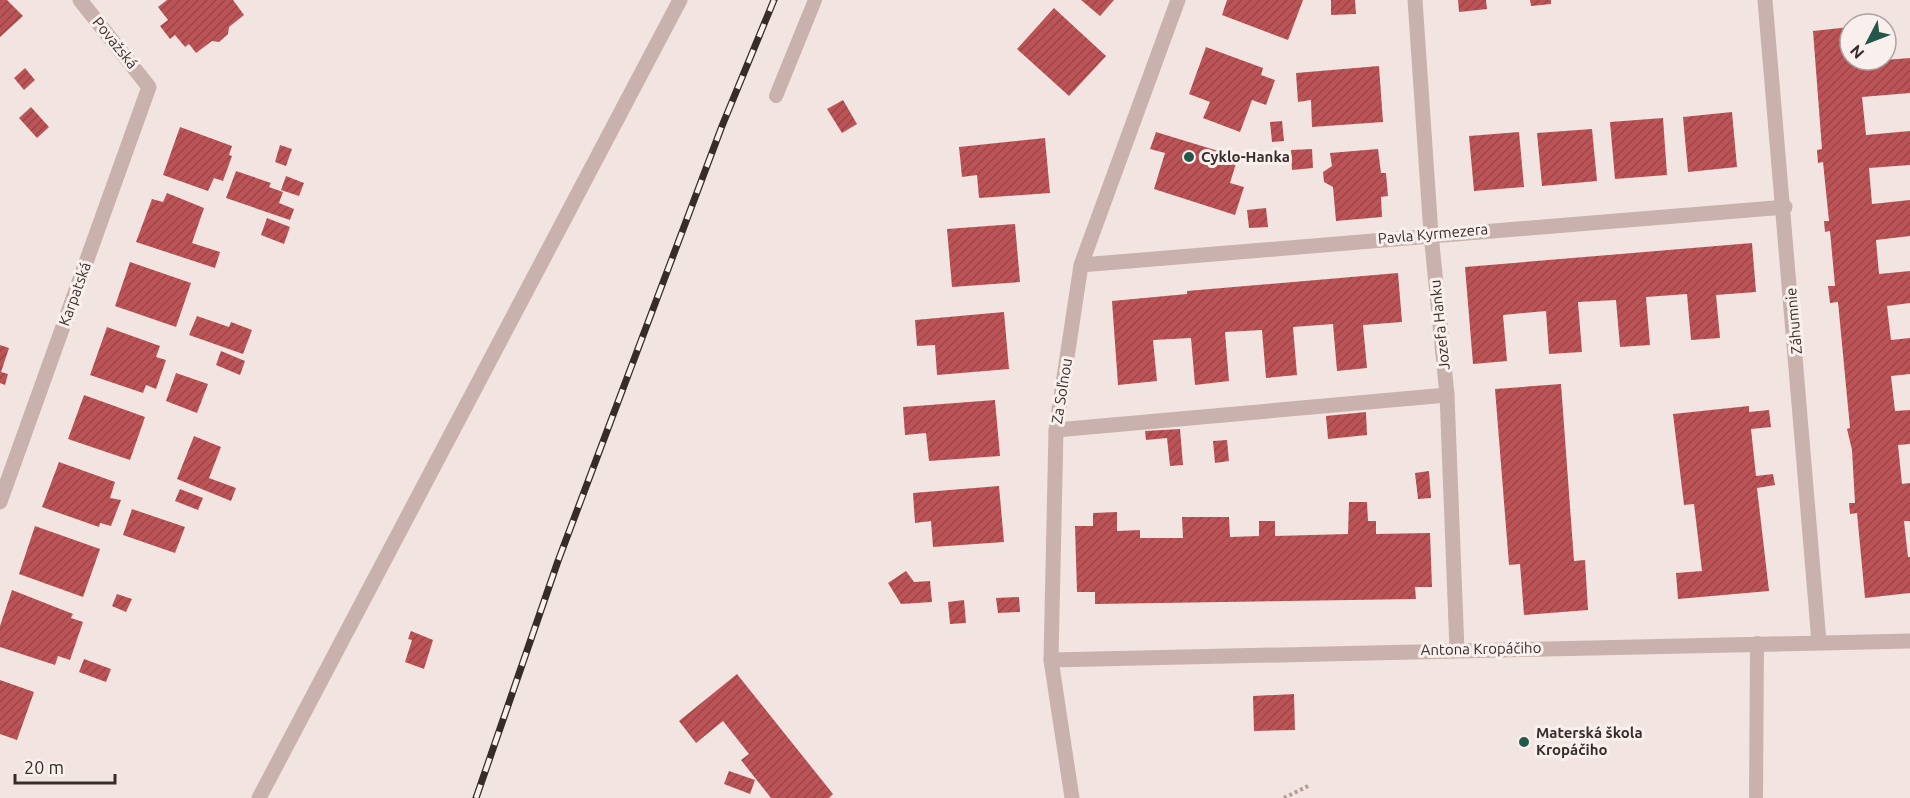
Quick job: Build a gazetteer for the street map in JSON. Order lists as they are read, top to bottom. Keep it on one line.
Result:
{"streets":{"street":["Považská","Pavla Kyrmezera","Karpatská","Záhumnie","Jozefa Hanku","Za Soľnou","Antona Kropáčiho"]},"crossings":[["Považská","Karpatská"],["Pavla Kyrmezera","Záhumnie"],["Pavla Kyrmezera","Jozefa Hanku"],["Pavla Kyrmezera","Za Soľnou"],["Záhumnie","Antona Kropáčiho"],["Jozefa Hanku","Antona Kropáčiho"],["Za Soľnou","Antona Kropáčiho"]],"places":["Cyklo-Hanka","Materská škola Kropáčiho"],"scale_bar":"20 m","north":"bottom left"}
